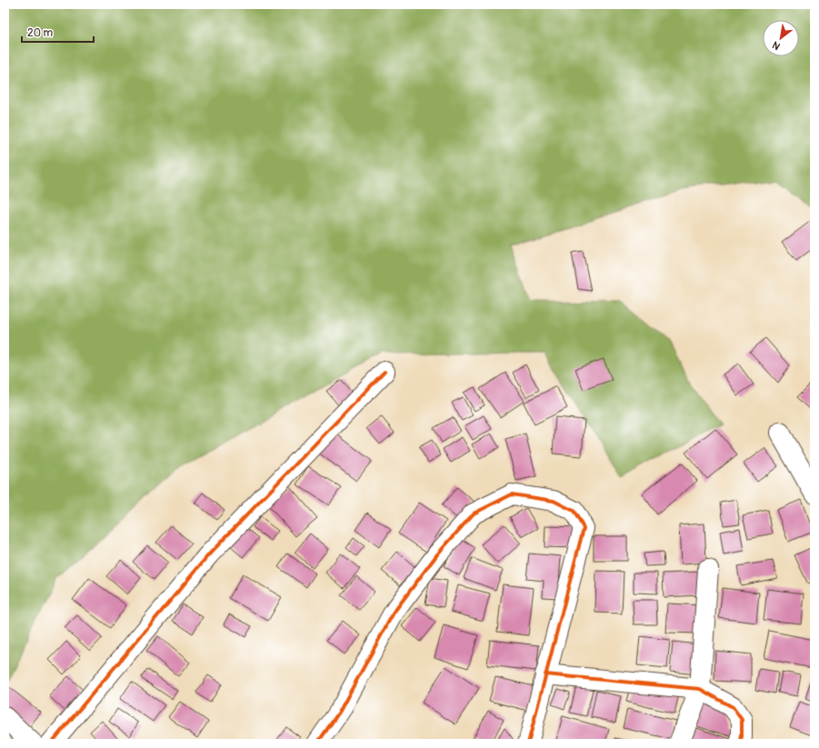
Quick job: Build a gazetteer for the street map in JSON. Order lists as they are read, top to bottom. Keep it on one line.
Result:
{"scale_bar":"20 m","north":"bottom left"}
